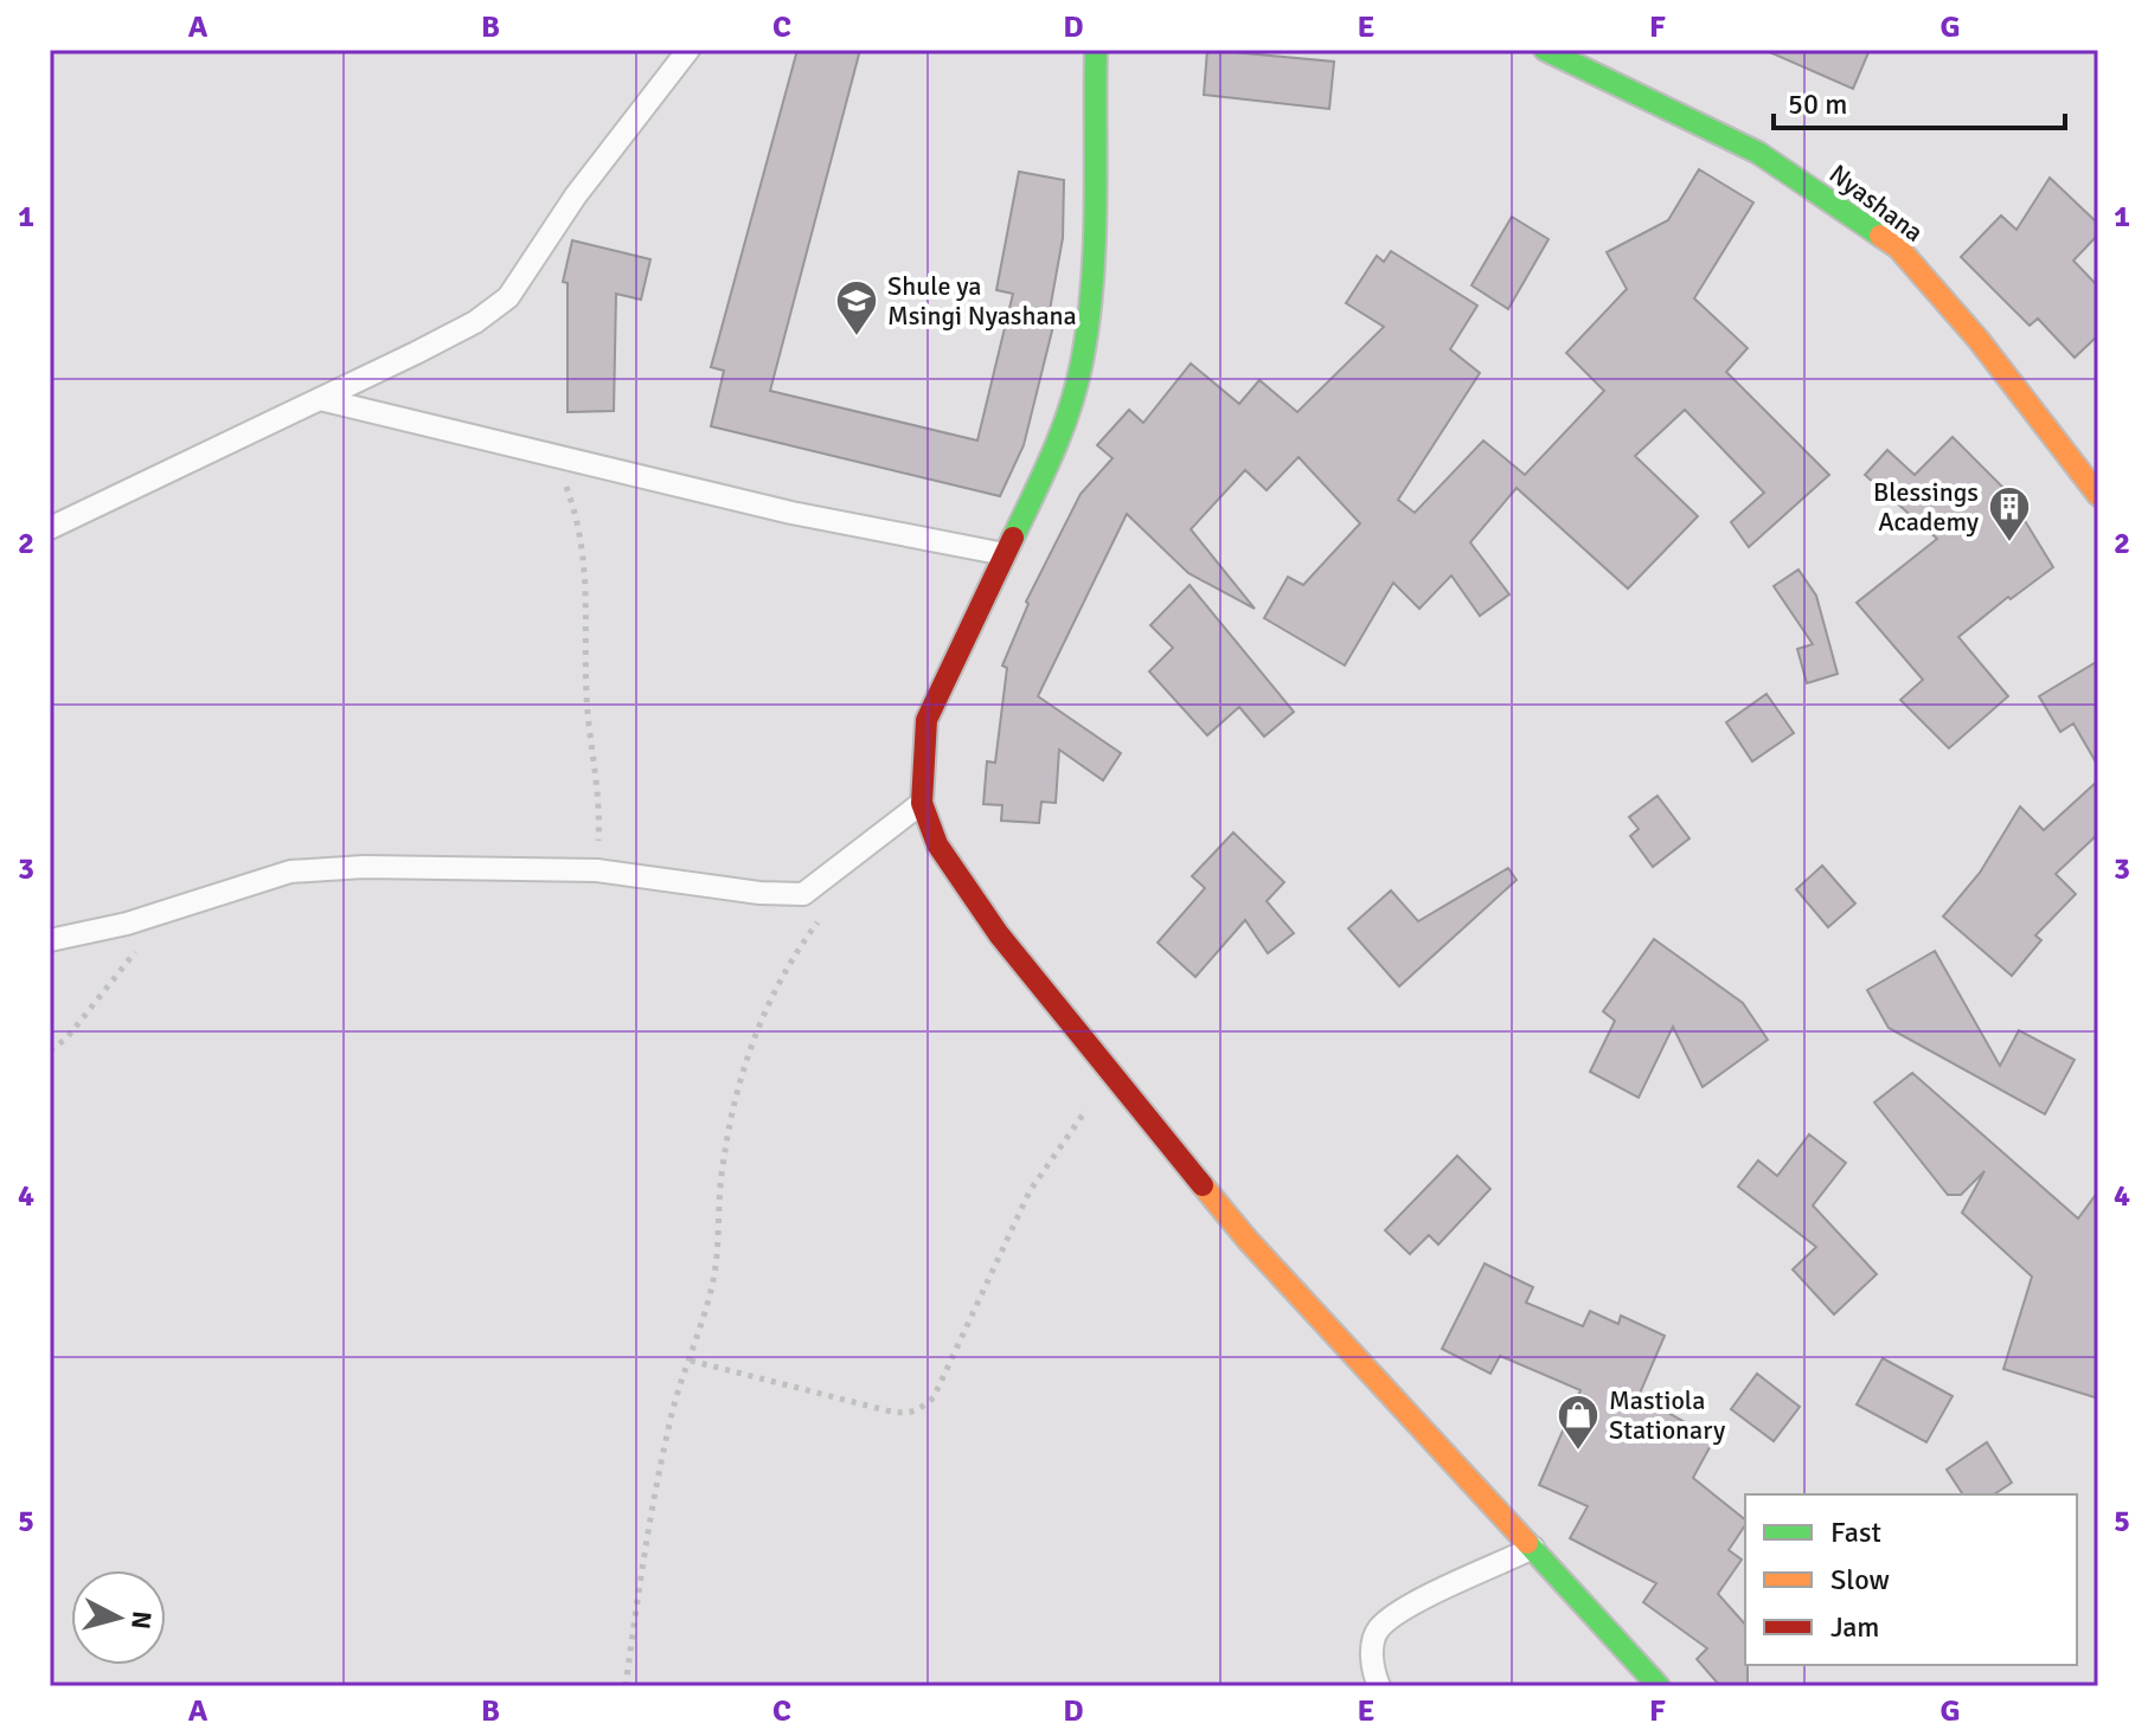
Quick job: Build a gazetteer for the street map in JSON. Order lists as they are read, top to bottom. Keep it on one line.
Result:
{"streets":{"street":["Nyashana"]},"places":{"school or university":["Shule ya Msingi Nyashana"],"building":["Blessings Academy"],"shop":["Mastiola Stationary"]},"legend":["Fast","Slow","Jam"],"scale_bar":"50 m","north":"right","grid":{"columns":["A","B","C","D","E","F","G"],"rows":["1","2","3","4","5"]}}
